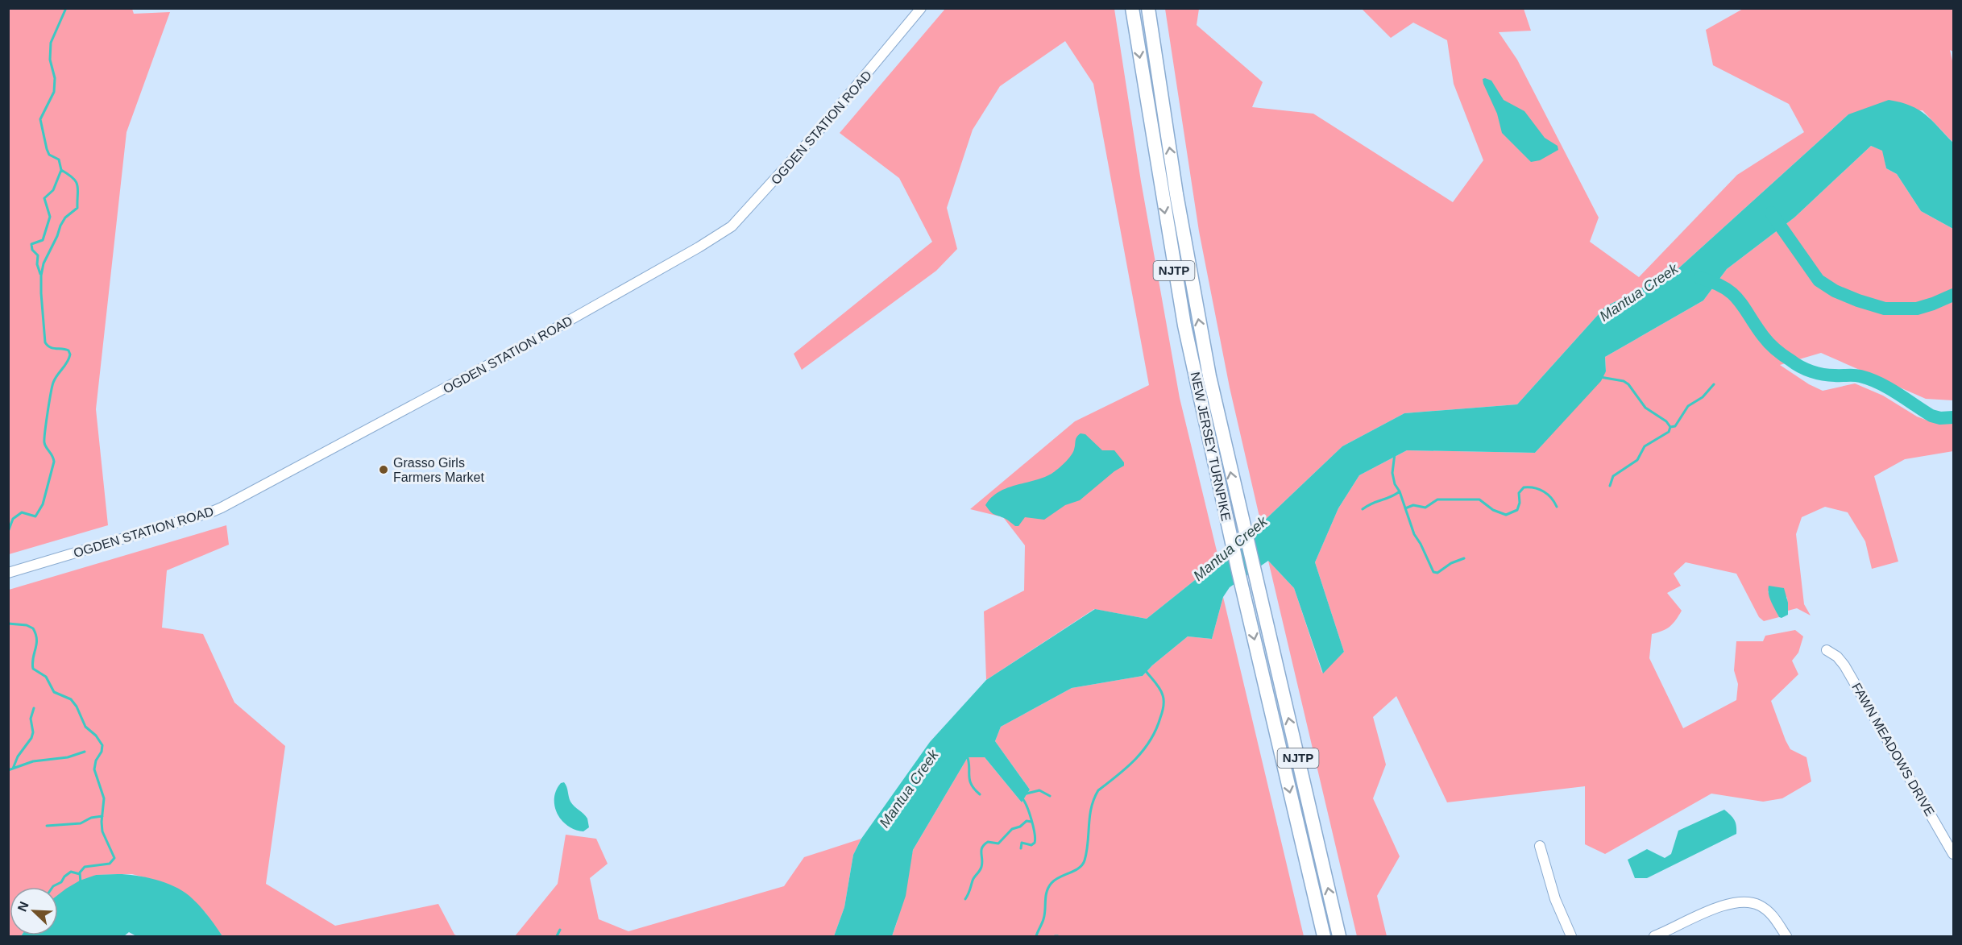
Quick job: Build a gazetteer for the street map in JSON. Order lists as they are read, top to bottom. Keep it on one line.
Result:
{"streets":{"highway":["NJTP","NEW JERSEY TURNPIKE"],"street":["OGDEN STATION ROAD","FAWN MEADOWS DRIVE"]},"water":["Mantua Creek"],"places":["Grasso Girls Farmers Market"],"north":"top left"}
